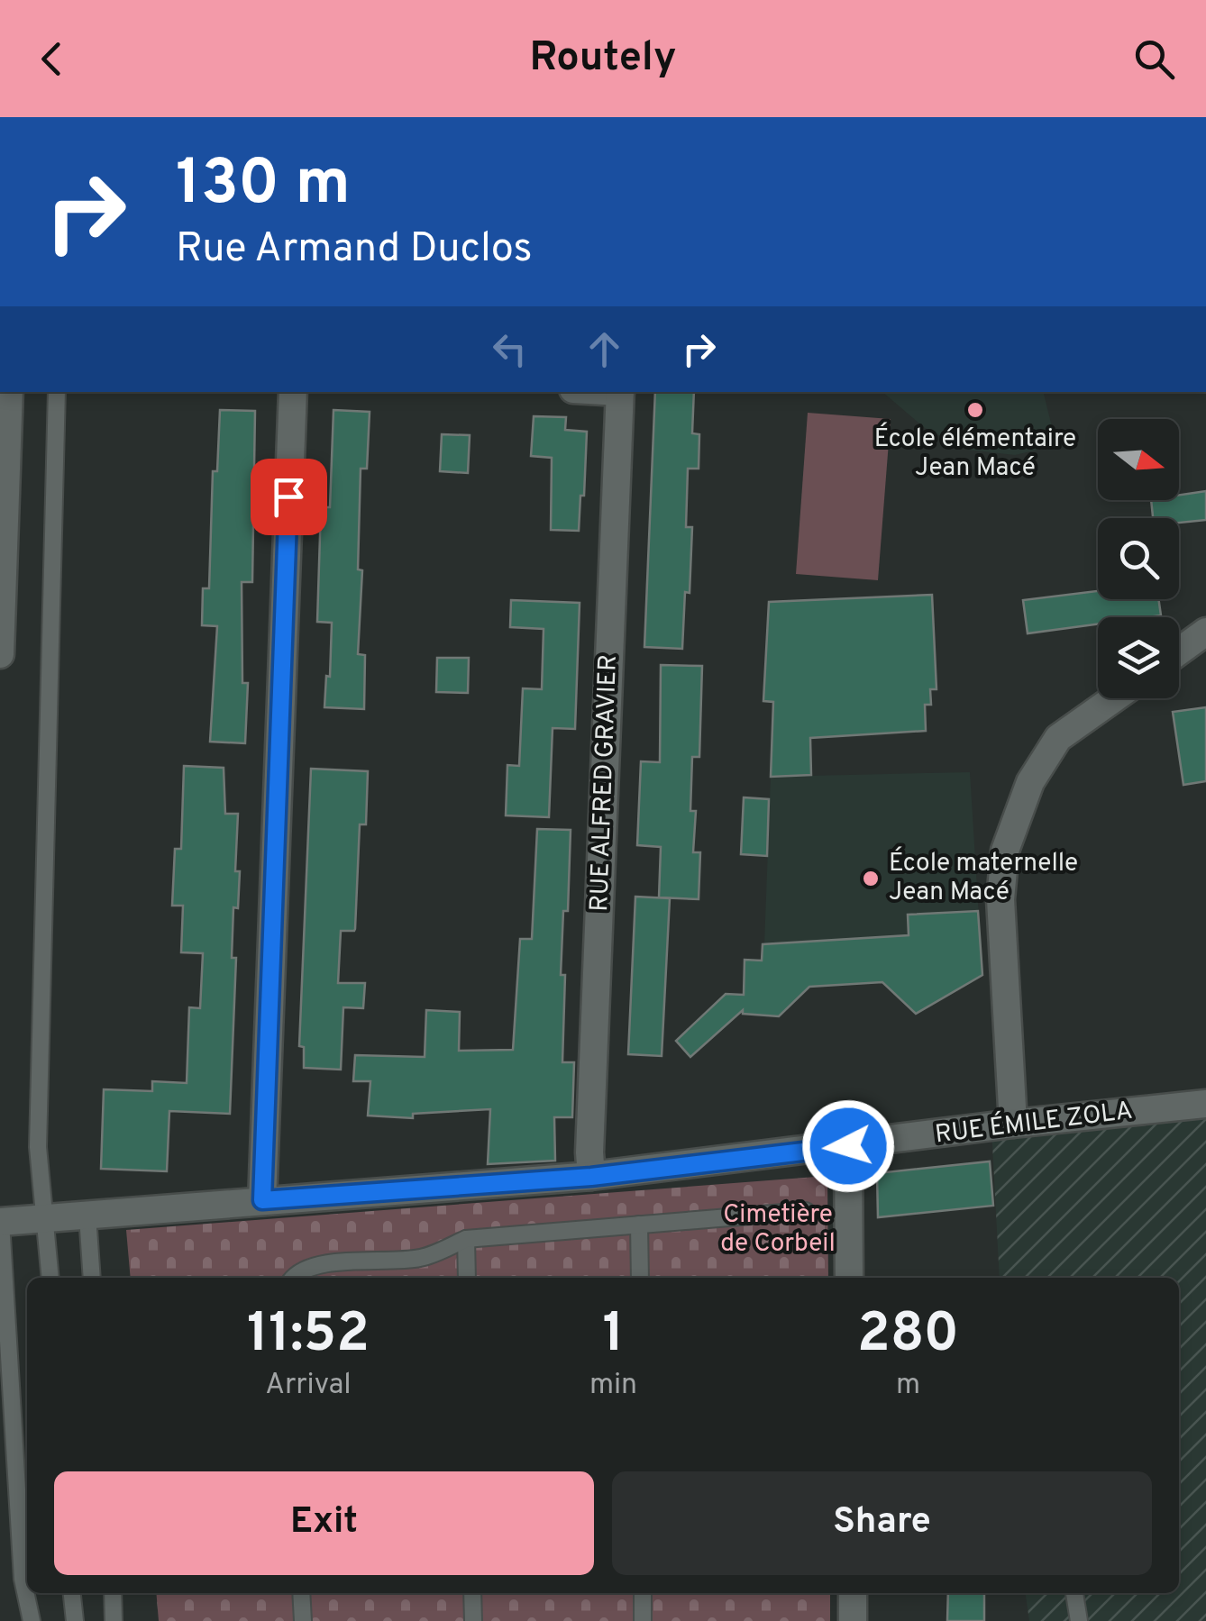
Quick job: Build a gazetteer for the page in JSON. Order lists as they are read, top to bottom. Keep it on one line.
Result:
{"streets":{"street":["RUE ALFRED GRAVIER","RUE ÉMILE ZOLA"]},"crossings":[["RUE ALFRED GRAVIER","RUE ÉMILE ZOLA"]],"parks":["Cimetière de Corbeil"],"places":["École élémentaire Jean Macé","École maternelle Jean Macé"],"north":"right","page":{"header":"Routely","turn":["130 m","Rue Armand Duclos"],"eta":["11:52","Arrival","1","min","280","m"],"buttons":["Exit","Share"]}}
